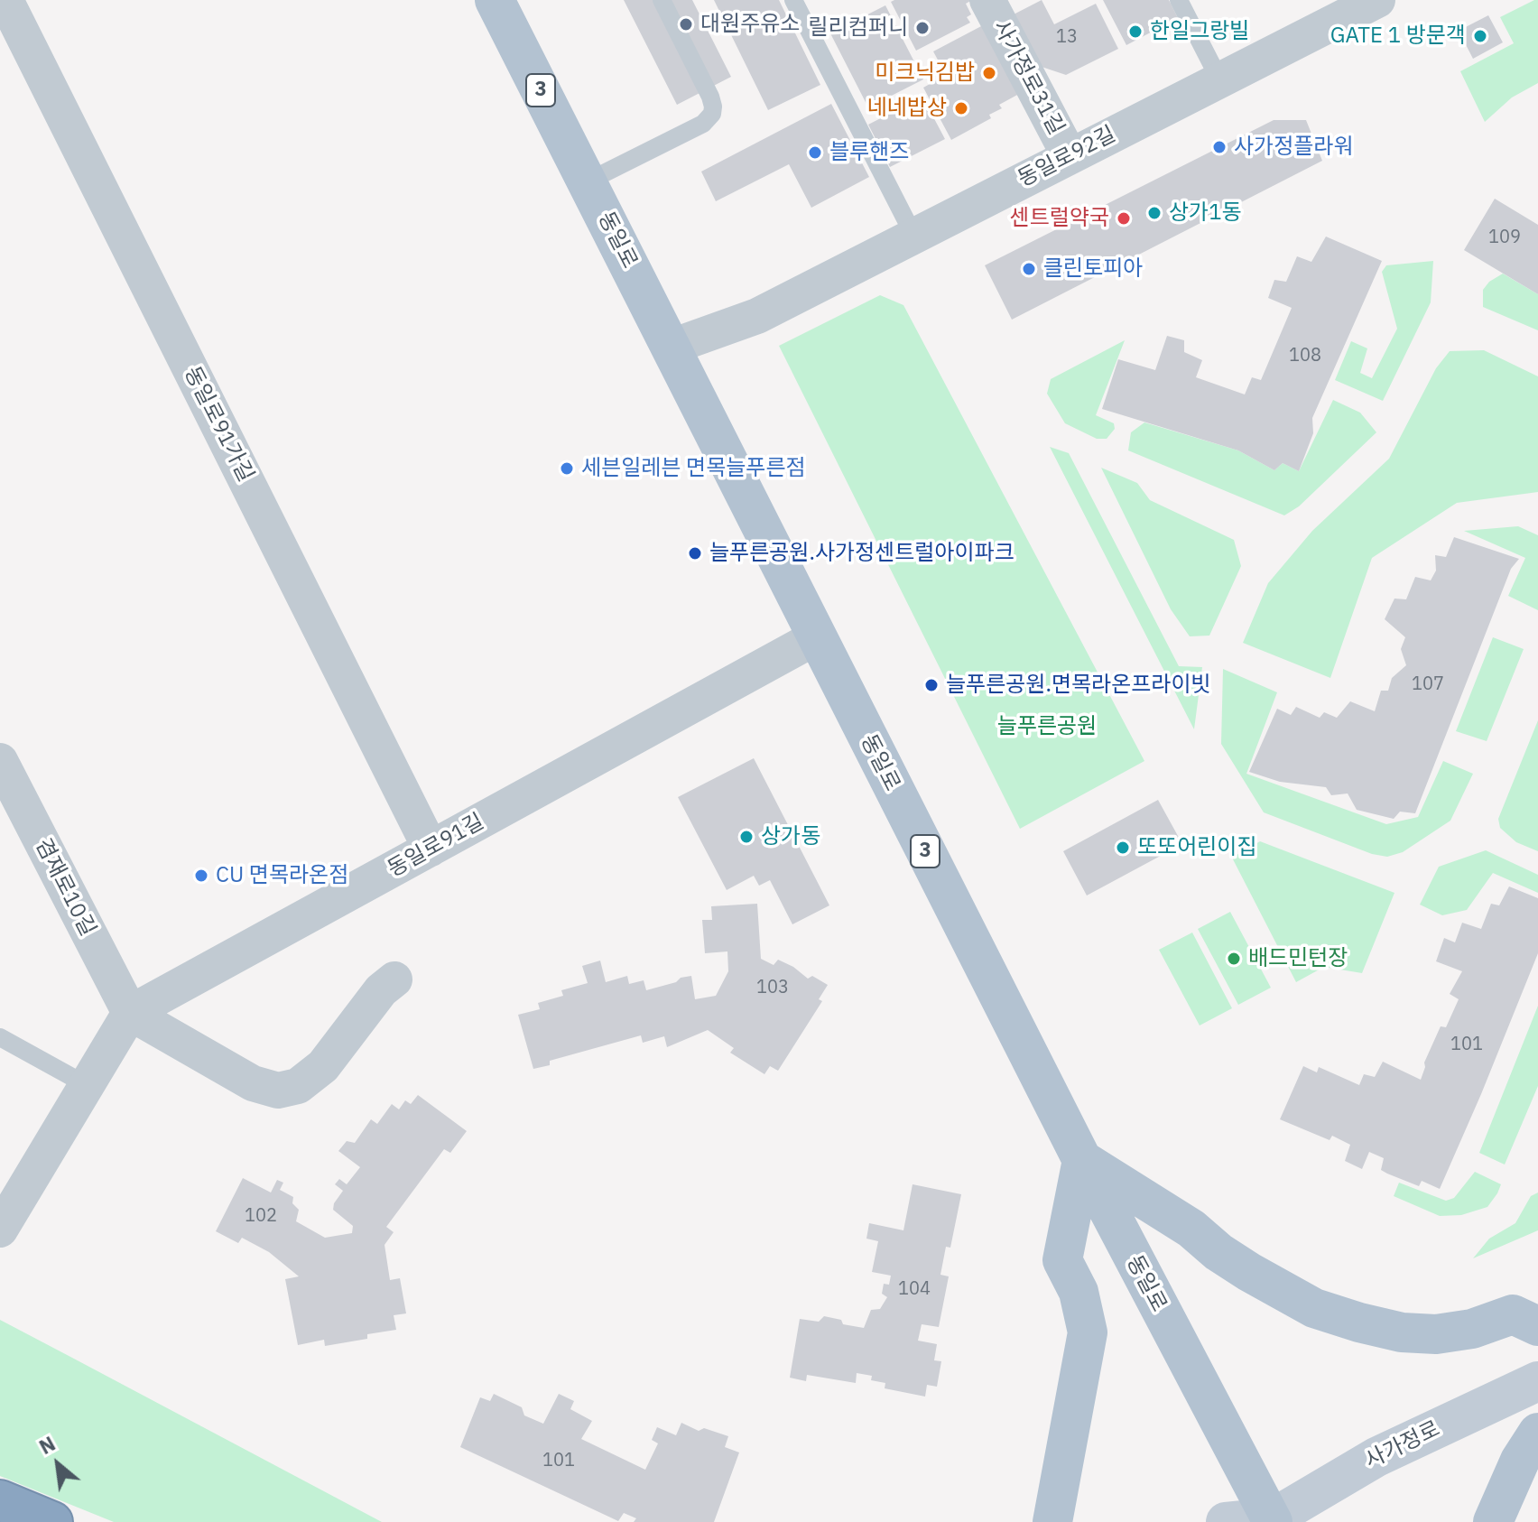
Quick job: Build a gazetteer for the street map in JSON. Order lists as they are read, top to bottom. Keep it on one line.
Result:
{"streets":{"main road":["3","동일로","사가정로"],"street":["사가정로31길","동일로92길","동일로91가길","동일로91길","겸재로10길"]},"crossings":[["사가정로31길","동일로92길"],["동일로92길","동일로"],["동일로","동일로91길"],["동일로","사가정로"],["동일로91가길","동일로91길"],["동일로91길","겸재로10길"]],"parks":["늘푸른공원"],"places":["대원주유소","릴리컴퍼니","한일그랑빌","GATE 1 방문객","미크닉김밥","네네밥상","사가정플라워","블루핸즈","상가1동","센트럴약국","클린토피아","세븐일레븐 면목늘푸른점","늘푸른공원.사가정센트럴아이파크","늘푸른공원.면목라온프라이빗","상가동","또또어린이집","CU 면목라온점","배드민턴장"],"house_numbers":["13","109","108","107","103","101","102","104","101"],"north":"top left"}
